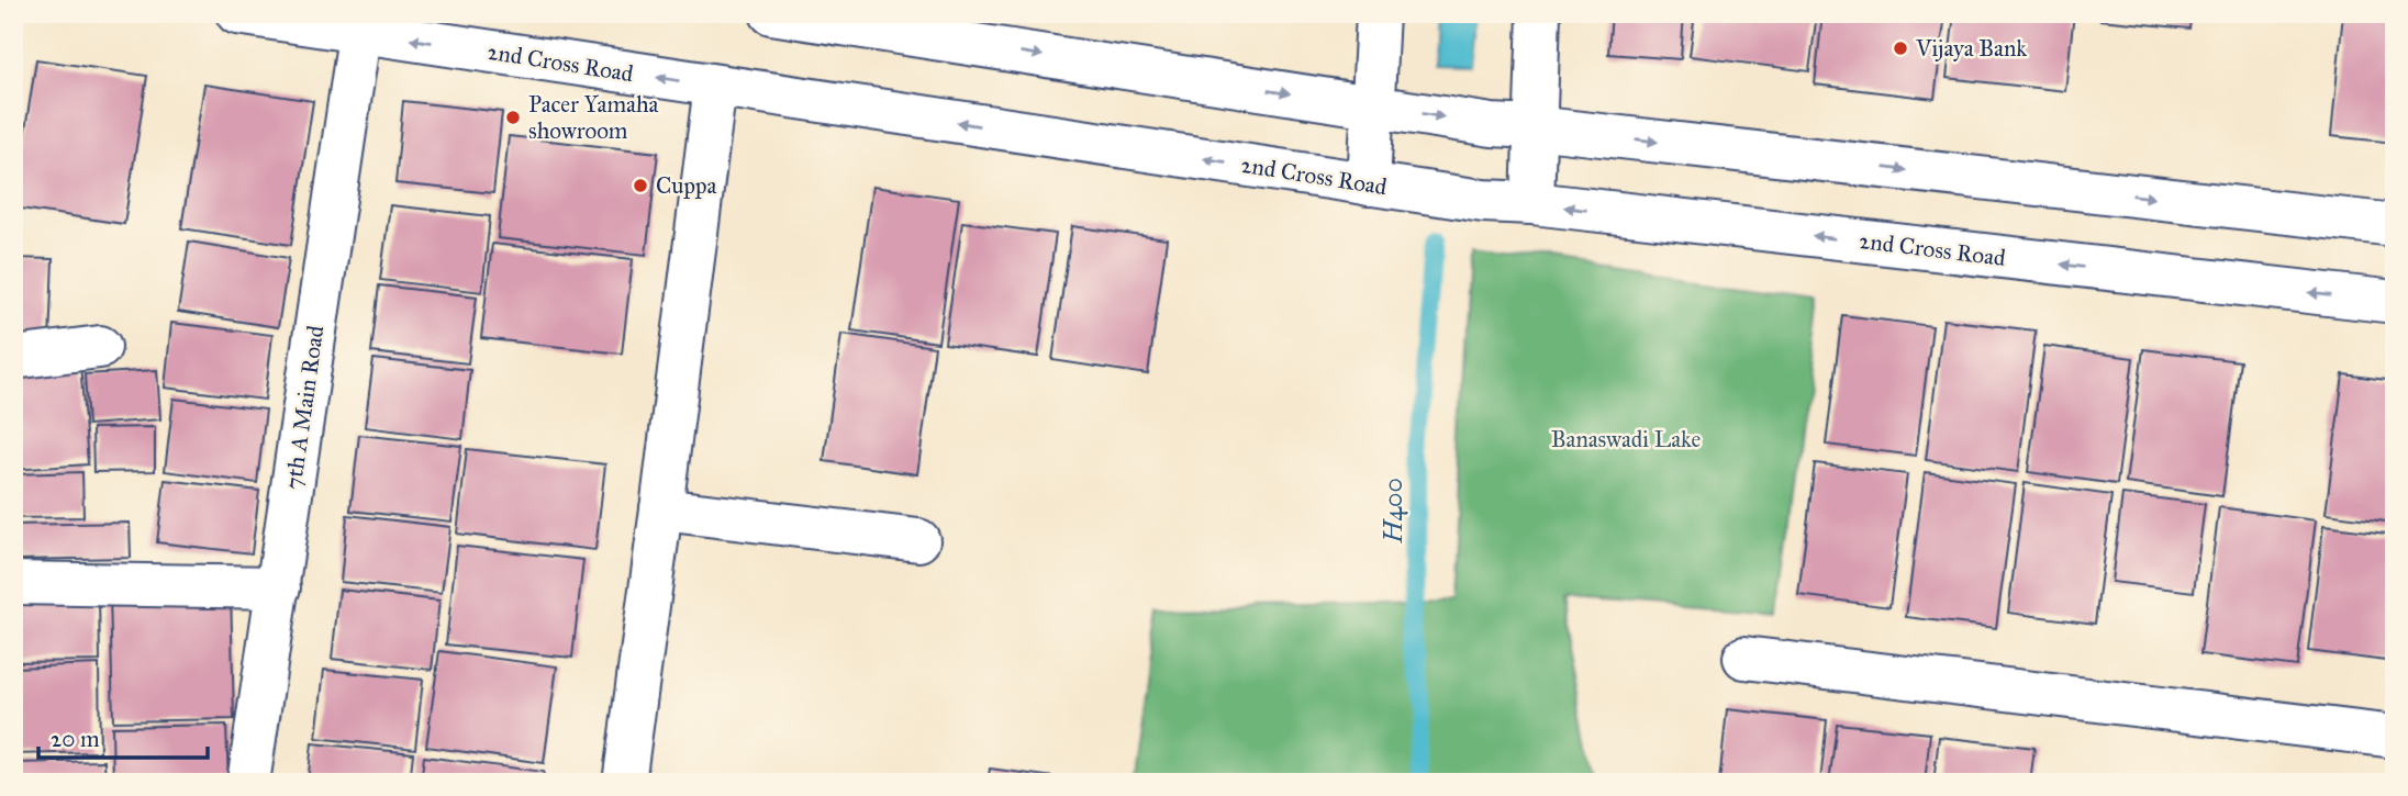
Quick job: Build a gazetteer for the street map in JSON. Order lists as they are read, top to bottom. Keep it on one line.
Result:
{"streets":{"street":["2nd Cross Road","7th A Main Road"]},"crossings":[["2nd Cross Road","7th A Main Road"]],"water":["H400"],"parks":["Banaswadi Lake"],"places":["Vijaya Bank","Pacer Yamaha showroom","Cuppa"],"scale_bar":"20 m"}
